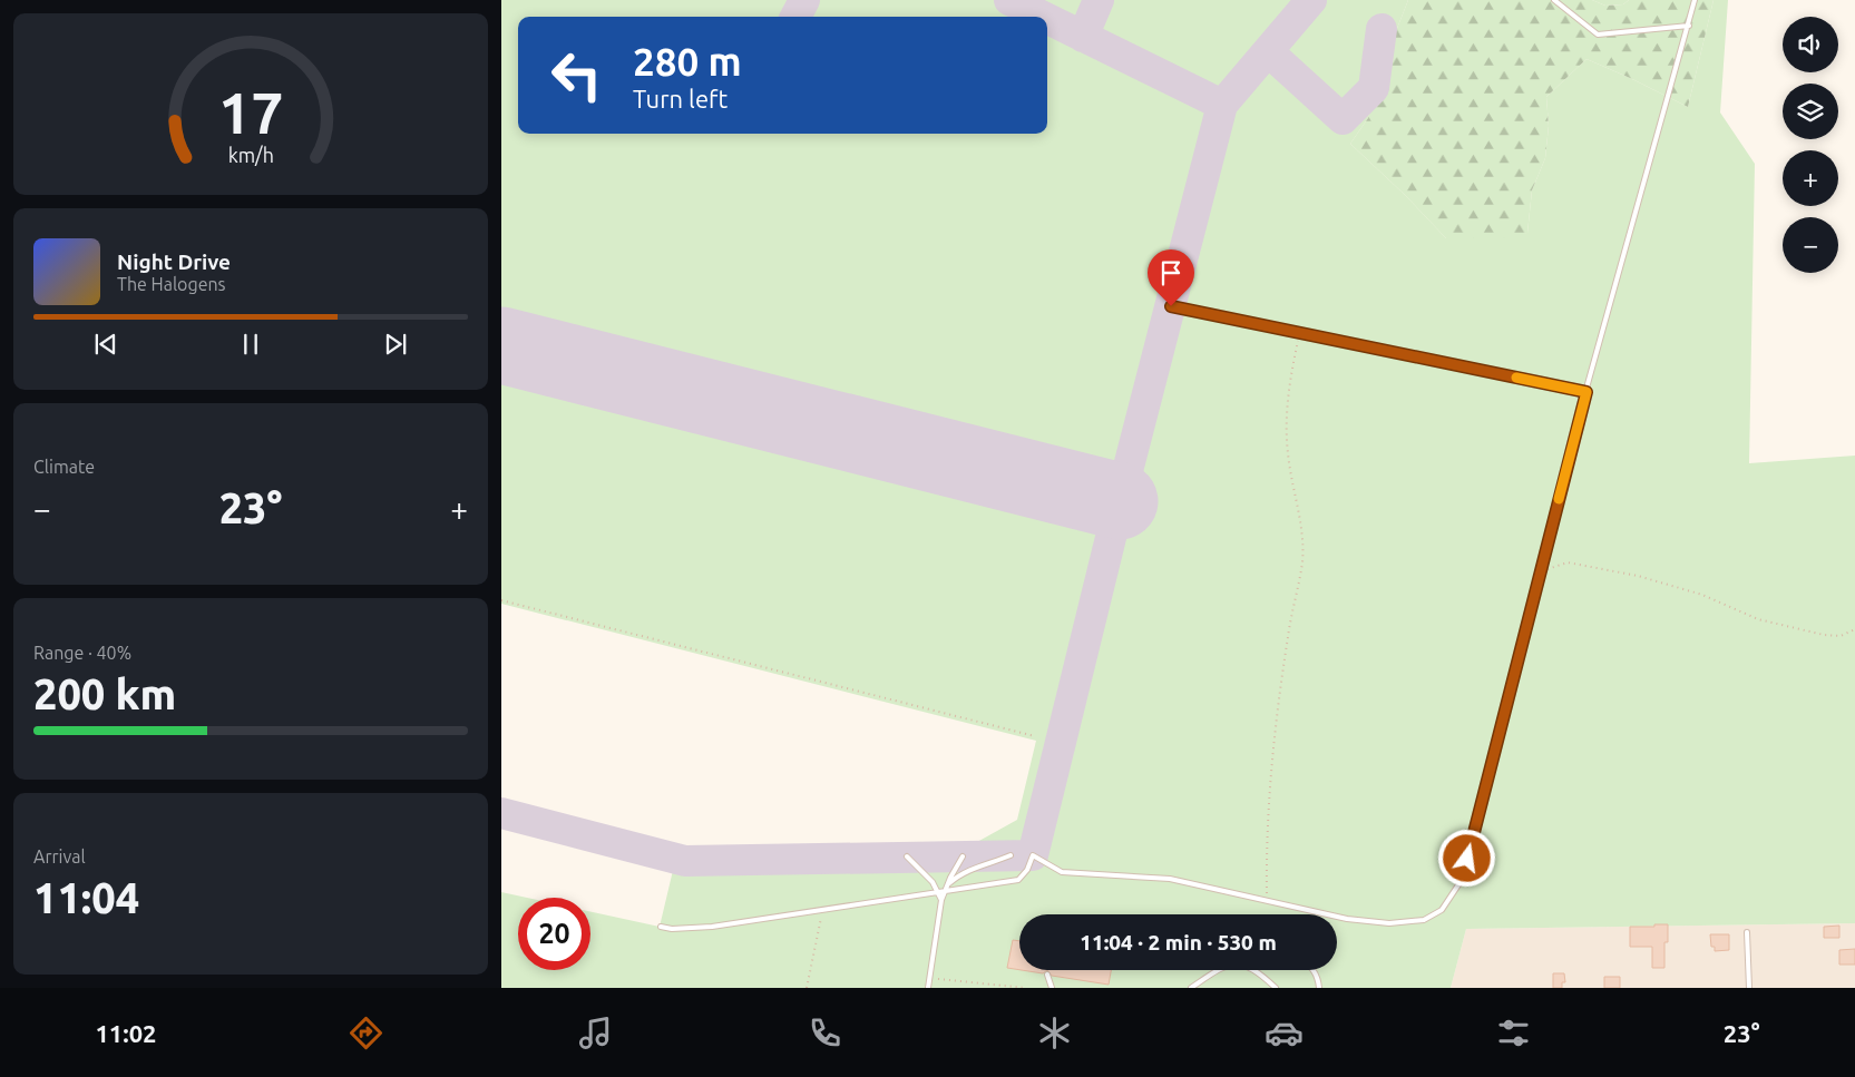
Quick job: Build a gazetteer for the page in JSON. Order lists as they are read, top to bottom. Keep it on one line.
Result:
{"page":{"map_buttons":["+","−"],"turn":["280 m","Turn left"],"song":["Night Drive","The Halogens"],"tile":["Climate",["Range · 40%","200 km"],["Arrival","11:04"]],"heat":["−","23°","+"],"limit":"20","trip":"11:04 · 2 min · 530 m","tabs":["11:02","23°"],"gauge":["17","km/h"]}}
